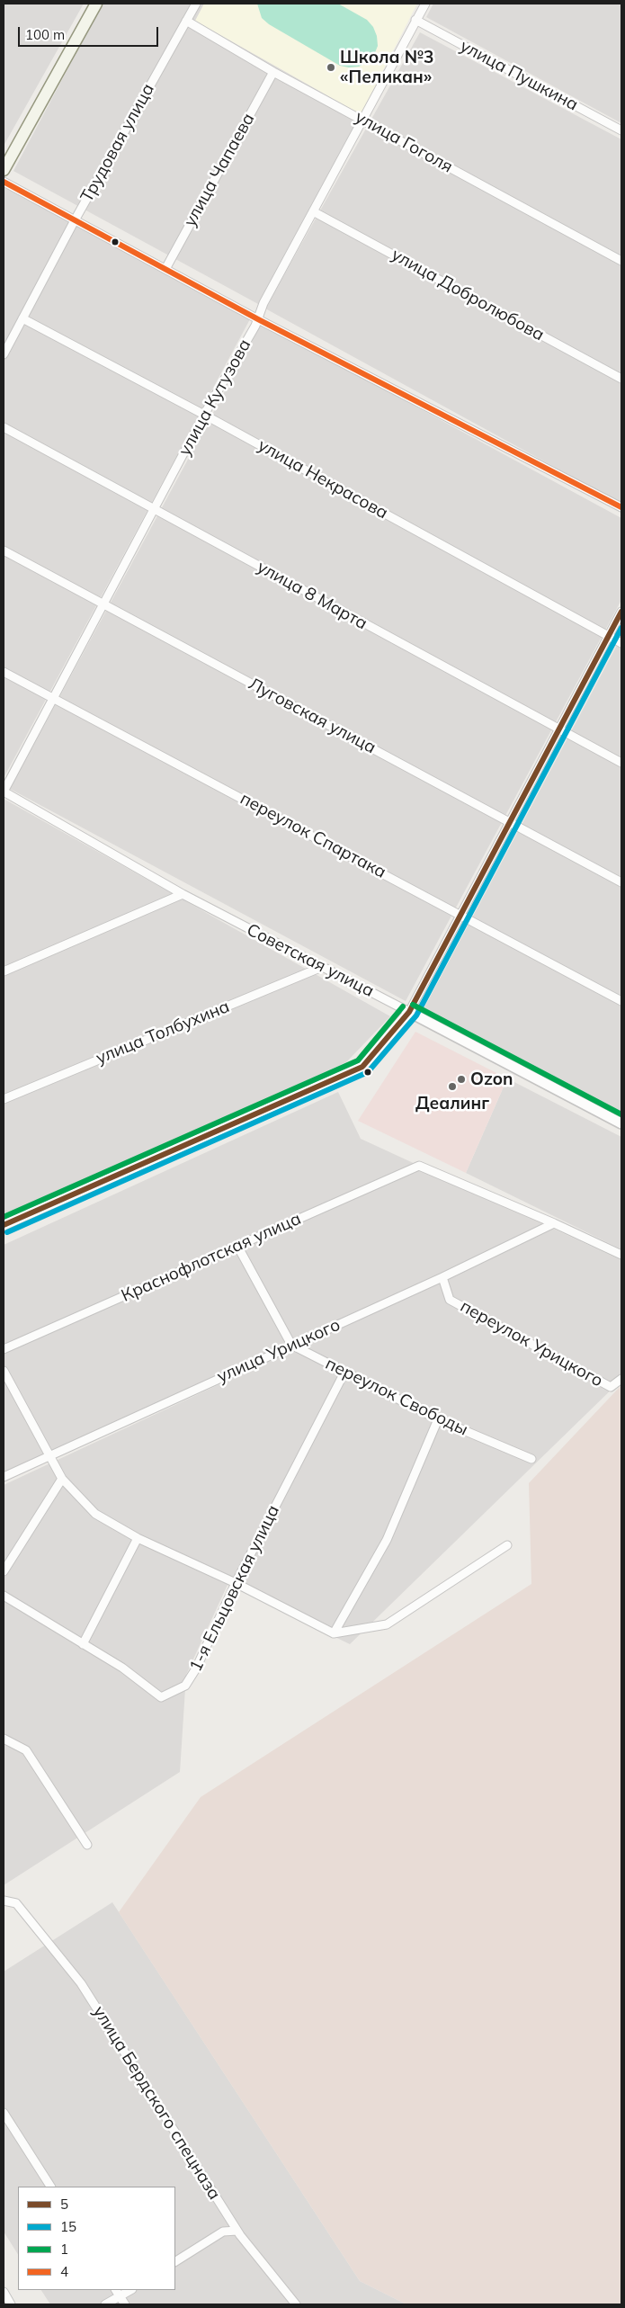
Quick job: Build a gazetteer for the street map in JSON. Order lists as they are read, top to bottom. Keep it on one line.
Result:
{"streets":{"street":["улица Пушкина","улица Гоголя","Трудовая улица","улица Чапаева","улица Добролюбова","улица Кутузова","улица Некрасова","улица 8 Марта","Луговская улица","переулок Спартака","Советская улица","улица Толбухина","Краснофлотская улица","переулок Урицкого","улица Урицкого","переулок Свободы","1-я Ельцовская улица","улица Бердского спецназа"]},"crossings":[["улица Пушкина","улица Кутузова"],["улица Гоголя","Трудовая улица"],["улица Гоголя","улица Чапаева"],["улица Гоголя","улица Кутузова"],["Трудовая улица","улица Некрасова"],["улица Добролюбова","улица Кутузова"],["улица Кутузова","улица Некрасова"],["улица Кутузова","улица 8 Марта"],["улица Кутузова","Луговская улица"],["улица Кутузова","переулок Спартака"],["улица Кутузова","Советская улица"],["Советская улица","улица Толбухина"],["Краснофлотская улица","улица Урицкого"],["переулок Урицкого","улица Урицкого"],["улица Урицкого","переулок Свободы"],["переулок Свободы","1-я Ельцовская улица"]],"places":["Школа №3 «Пеликан»","Ozon","Деалинг"],"lines":["transit line 4","transit line 5","transit line 15","transit line 1"],"legend":["5","15","1","4"],"scale_bar":"100 m"}
